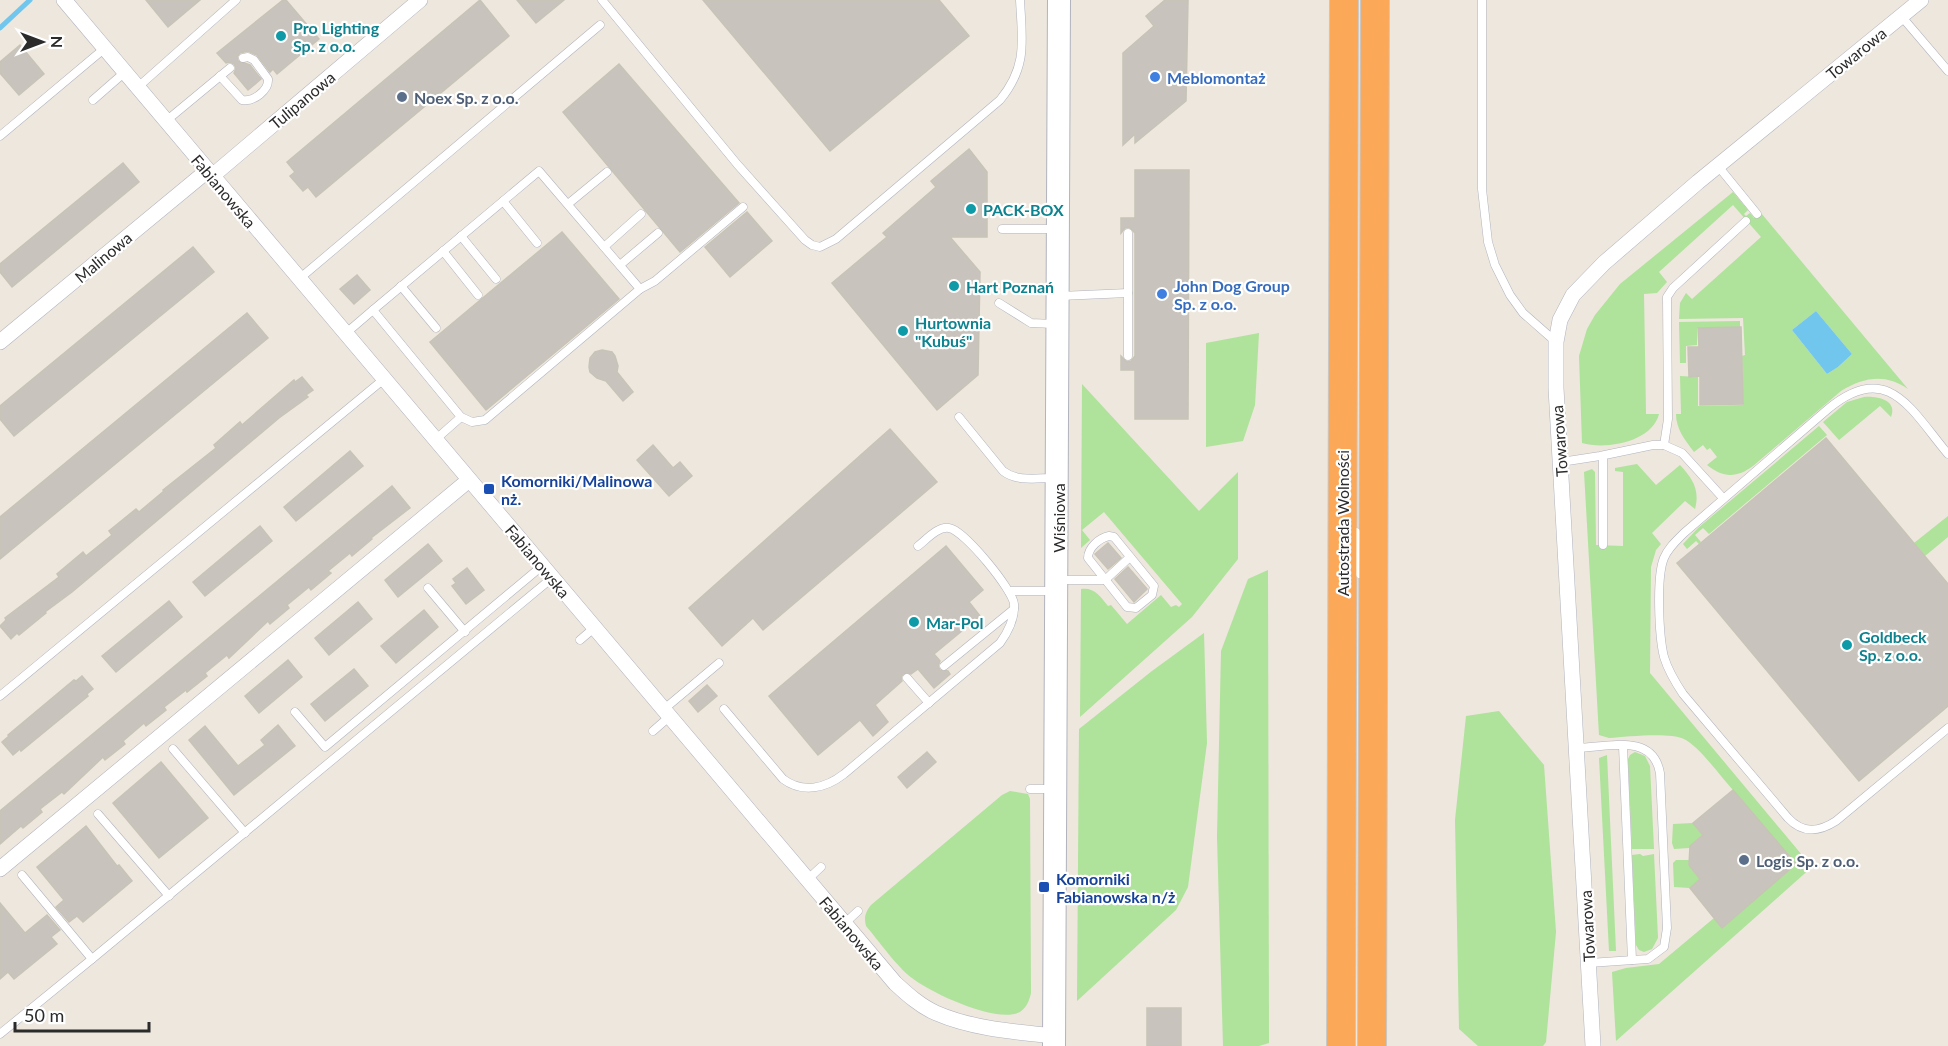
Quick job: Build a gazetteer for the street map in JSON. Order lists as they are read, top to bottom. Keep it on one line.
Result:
{"streets":{"highway":["Autostrada Wolności"],"street":["Towarowa","Tulipanowa","Fabianowska","Malinowa","Wiśniowa"]},"crossings":[["Tulipanowa","Fabianowska"],["Tulipanowa","Malinowa"],["Fabianowska","Malinowa"],["Fabianowska","Wiśniowa"]],"places":{"other":["Pro Lighting Sp. z o.o.","Meblomontaż","Noex Sp. z o.o.","PACK-BOX","Hart Poznań","John Dog Group Sp. z o.o.","Hurtownia \"Kubuś\"","Mar-Pol","Goldbeck Sp. z o.o.","Logis Sp. z o.o."],"transit":["Komorniki/Malinowa nż.","Komorniki Fabianowska n/ż"]},"scale_bar":"50 m","north":"right"}
